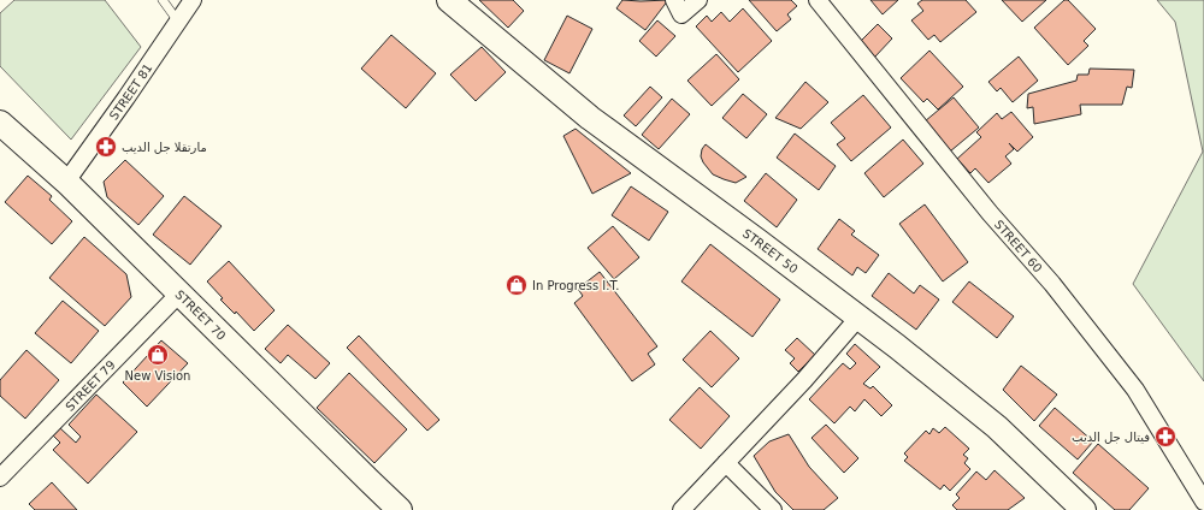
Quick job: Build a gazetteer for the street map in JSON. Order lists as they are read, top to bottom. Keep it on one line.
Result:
{"streets":{"street":["STREET 81","STREET 60","STREET 50","STREET 70","STREET 79"]},"crossings":[["STREET 81","STREET 70"],["STREET 70","STREET 79"]],"places":{"pharmacy":["مارتقلا جل الديب","فيتال جل الديب"],"shop":["In Progress I.T.","New Vision"]}}
